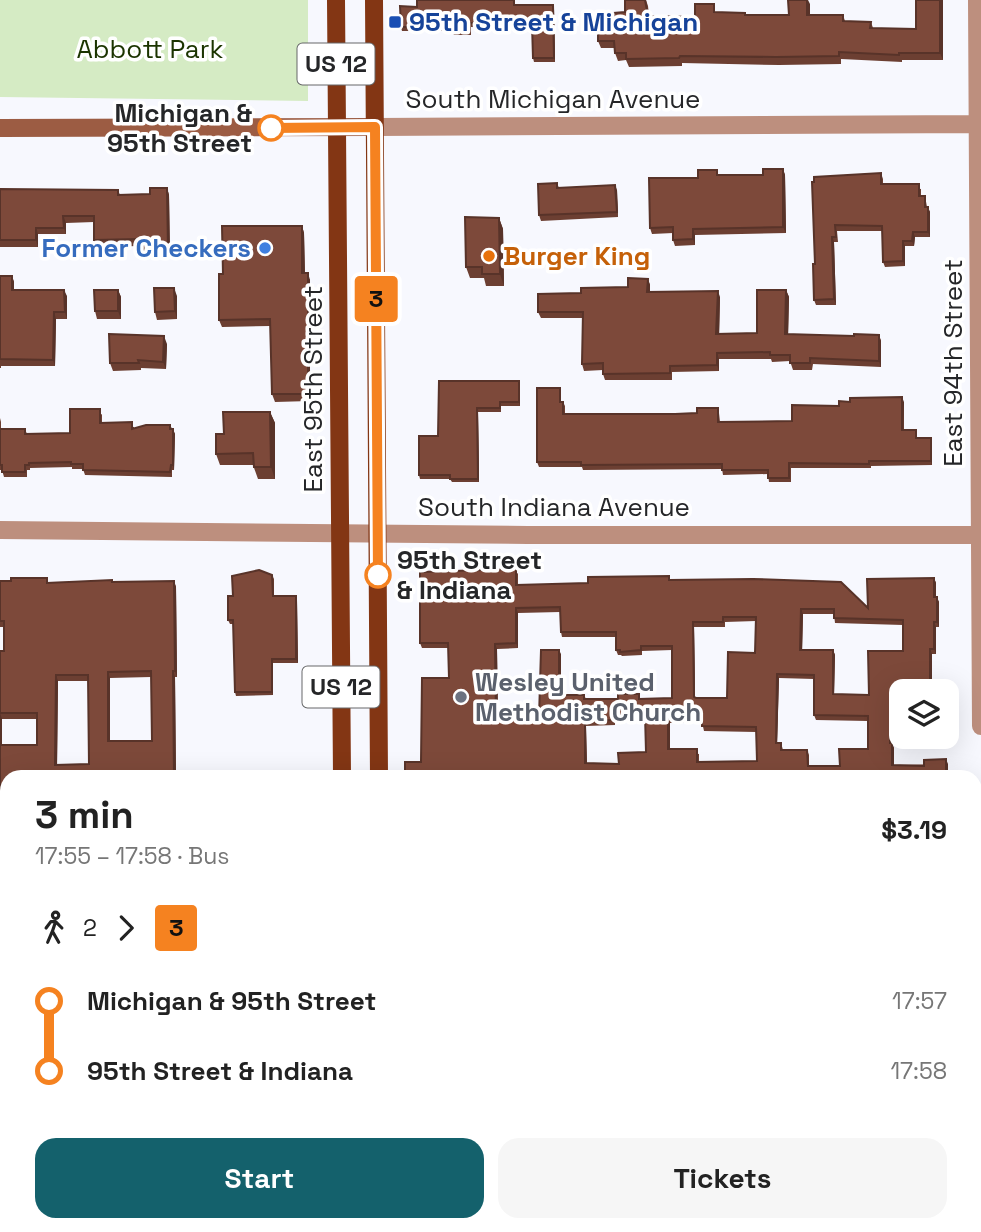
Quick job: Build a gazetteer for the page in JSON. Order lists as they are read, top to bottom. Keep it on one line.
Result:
{"streets":{"main road":["US 12","South Michigan Avenue","East 95th Street"],"street":["East 94th Street","South Indiana Avenue"]},"crossings":[["US 12","South Michigan Avenue"],["US 12","South Indiana Avenue"],["South Michigan Avenue","East 94th Street"],["South Michigan Avenue","East 95th Street"],["East 94th Street","South Indiana Avenue"],["East 95th Street","South Indiana Avenue"]],"parks":["Abbott Park"],"places":{"transit":["95th Street & Michigan"],"other":["Michigan & 95th Street","Former Checkers","Burger King","95th Street & Indiana","Wesley United Methodist Church"]},"lines":["bus line 3"],"page":{"on_map":"3","heading":["3 min","17:55 – 17:58 · Bus","$3.19"],"legs":["2","3"],"list":[{"name":"Michigan & 95th Street","value":"17:57"},{"name":"95th Street & Indiana","value":"17:58"}],"buttons":["Start","Tickets"]}}
